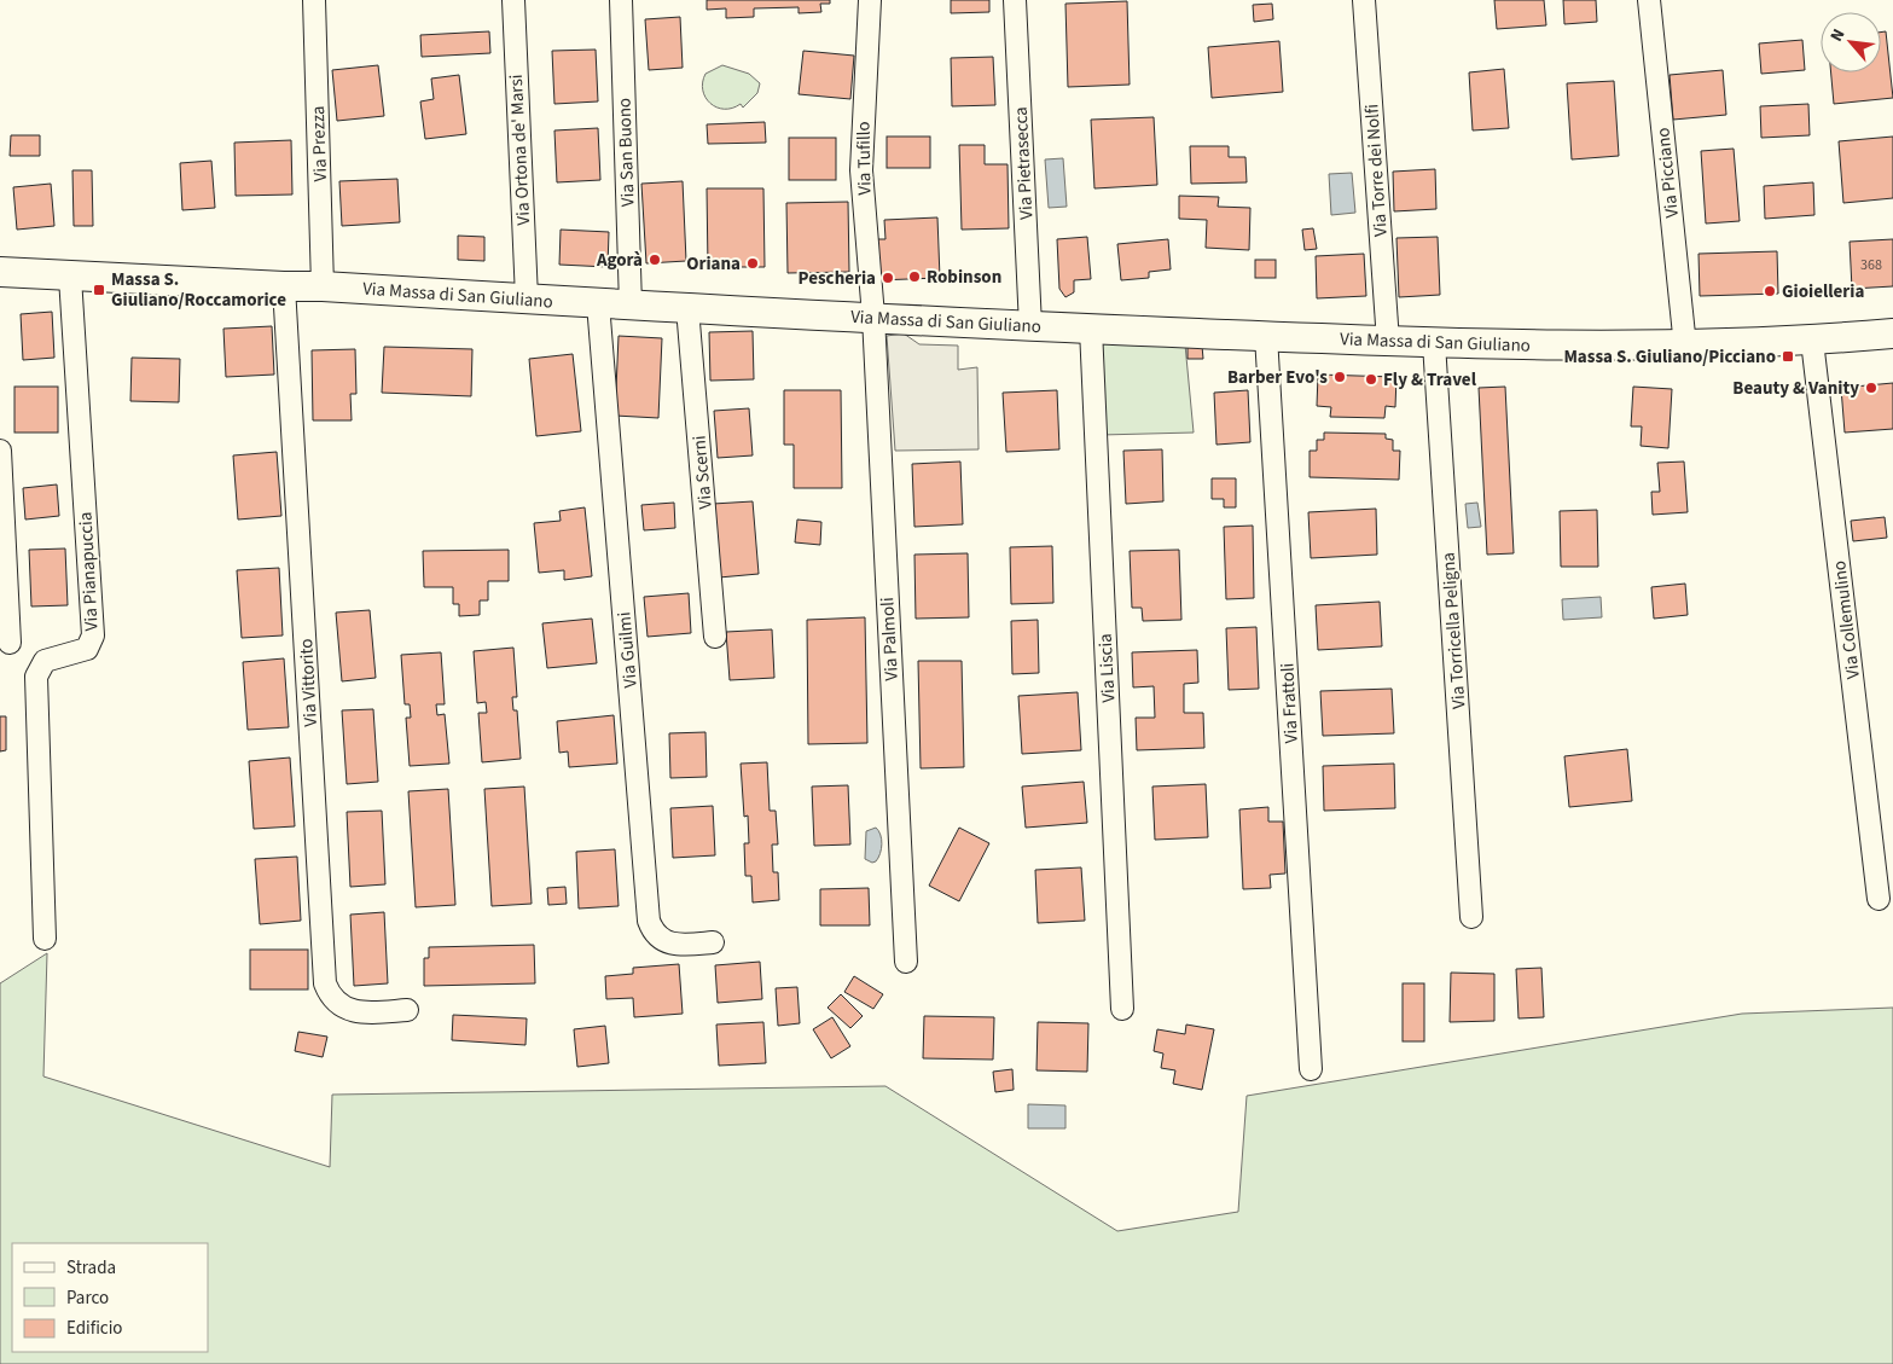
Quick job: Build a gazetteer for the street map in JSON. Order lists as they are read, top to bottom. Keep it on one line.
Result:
{"streets":{"street":["Via Prezza","Via Ortona de' Marsi","Via San Buono","Via Tufillo","Via Pietrasecca","Via Torre dei Nolfi","Via Picciano","Via Massa di San Giuliano","Via Scerni","Via Pianapuccia","Via Collemulino","Via Torricella Peligna","Via Palmoli","Via Guilmi","Via Liscia","Via Vittorito","Via Frattoli"]},"crossings":[["Via Prezza","Via Massa di San Giuliano"],["Via Ortona de' Marsi","Via Massa di San Giuliano"],["Via San Buono","Via Massa di San Giuliano"],["Via Tufillo","Via Massa di San Giuliano"],["Via Tufillo","Via Palmoli"],["Via Pietrasecca","Via Massa di San Giuliano"],["Via Torre dei Nolfi","Via Massa di San Giuliano"],["Via Picciano","Via Massa di San Giuliano"],["Via Massa di San Giuliano","Via Scerni"],["Via Massa di San Giuliano","Via Pianapuccia"],["Via Massa di San Giuliano","Via Collemulino"],["Via Massa di San Giuliano","Via Torricella Peligna"],["Via Massa di San Giuliano","Via Palmoli"],["Via Massa di San Giuliano","Via Guilmi"],["Via Massa di San Giuliano","Via Liscia"],["Via Massa di San Giuliano","Via Vittorito"],["Via Massa di San Giuliano","Via Frattoli"]],"places":{"other":["Agorà","Oriana","Robinson","Pescheria","Gioielleria","Barber Evo's","Fly & Travel","Beauty & Vanity"],"transit":["Massa S. Giuliano/Roccamorice","Massa S. Giuliano/Picciano"]},"house_numbers":["368"],"legend":["Strada","Parco","Edificio"],"north":"top left"}
